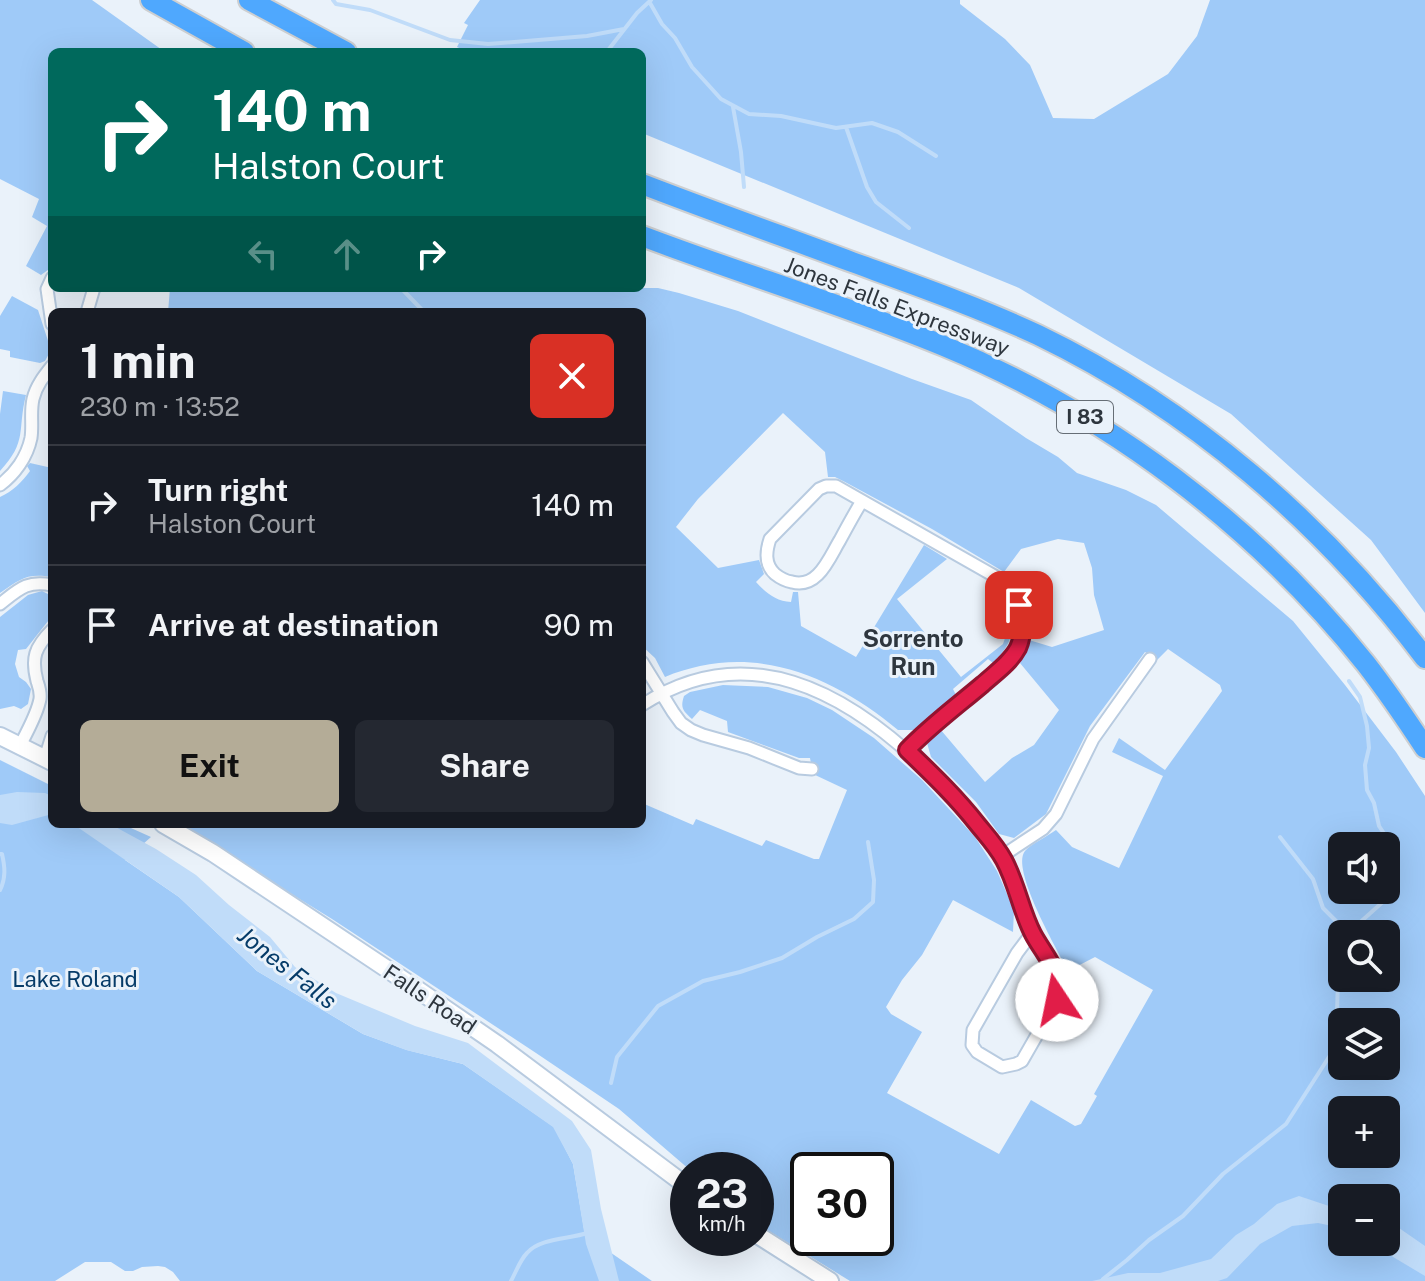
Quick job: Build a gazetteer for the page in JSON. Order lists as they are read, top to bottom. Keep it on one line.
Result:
{"streets":{"highway":["Jones Falls Expressway","I 83"],"main road":["Falls Road"]},"districts":["Sorrento Run"],"water":["Jones Falls"],"parks":["Lake Roland"],"page":{"turn":["140 m","Halston Court"],"heading":["1 min","230 m · 13:52"],"list":[{"name":"Turn right","note":"Halston Court","value":"140 m"},{"name":"Arrive at destination","value":"90 m"}],"buttons":["Exit","Share"],"map_buttons":["+","−"],"speed":"23 km/h","limit":"30"}}
